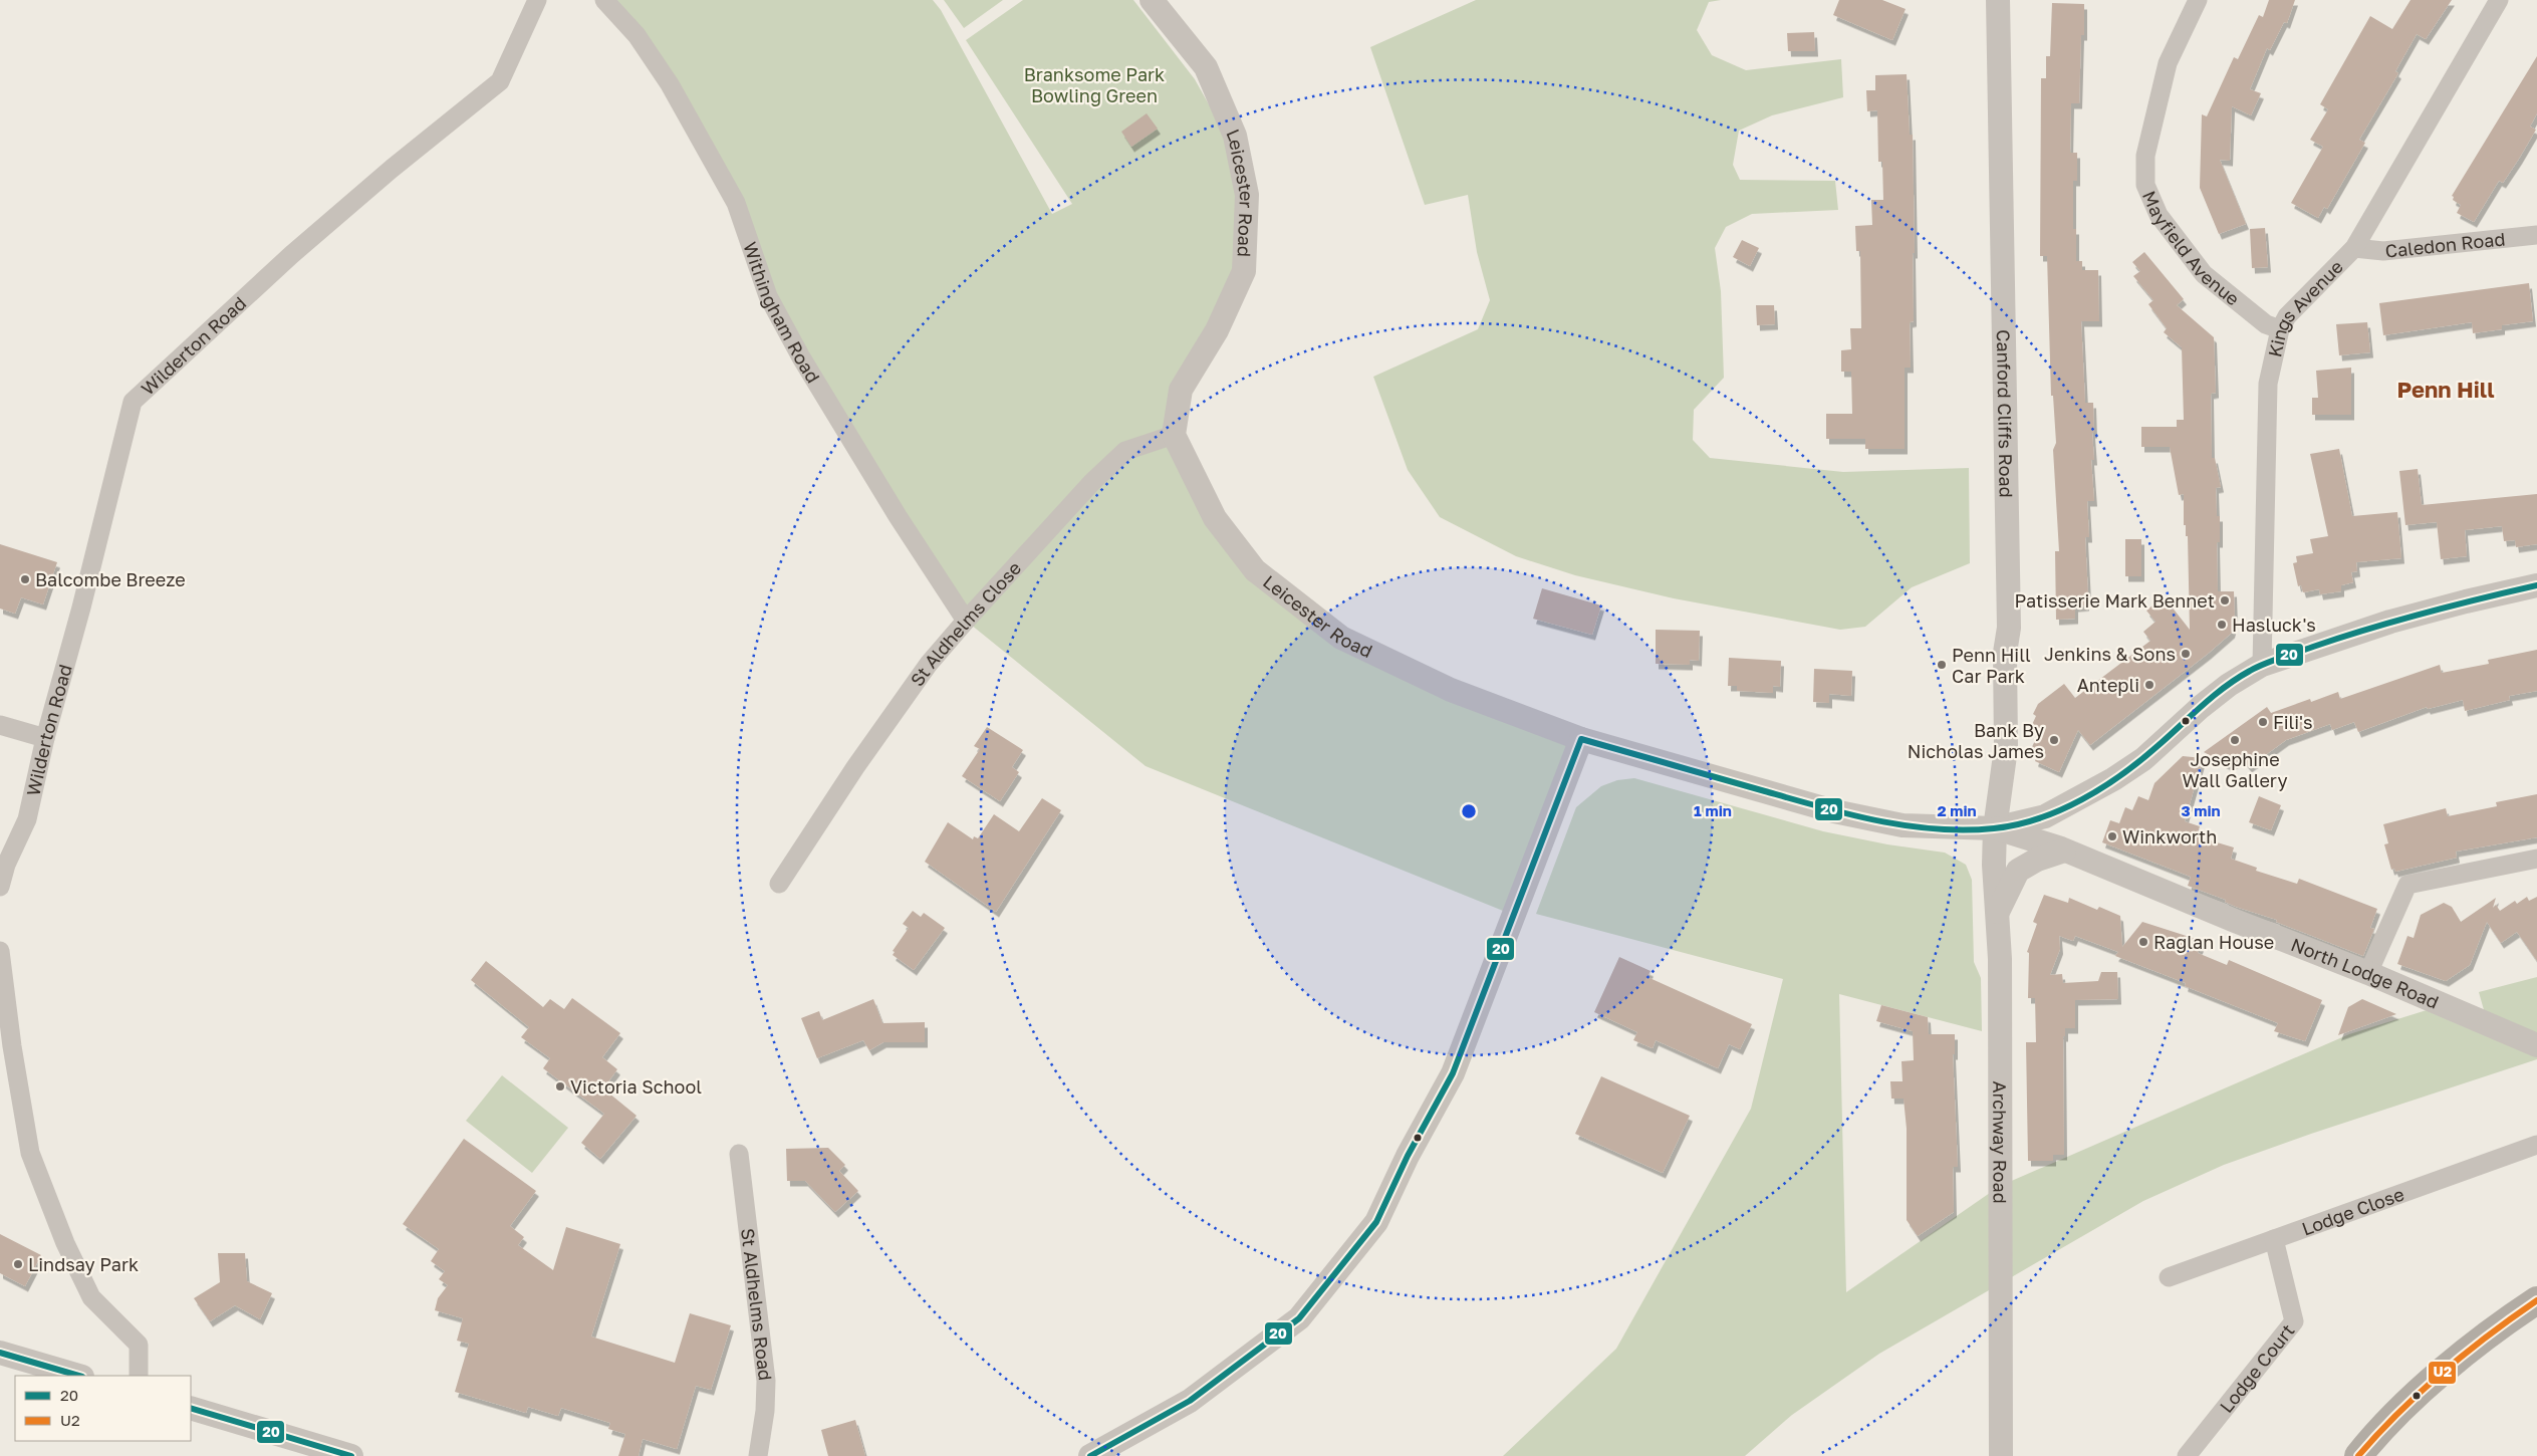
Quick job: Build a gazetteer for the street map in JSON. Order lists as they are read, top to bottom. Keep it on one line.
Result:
{"streets":{"street":["Leicester Road","Caledon Road","Mayfield Avenue","Withingham Road","Kings Avenue","Wilderton Road","Canford Cliffs Road","St Aldhelms Close","North Lodge Road","Archway Road","Lodge Close","St Aldhelms Road","Lodge Court"]},"crossings":[["Leicester Road","Canford Cliffs Road"],["Leicester Road","St Aldhelms Close"],["Leicester Road","North Lodge Road"],["Leicester Road","Archway Road"],["Caledon Road","Kings Avenue"],["Mayfield Avenue","Kings Avenue"],["Withingham Road","St Aldhelms Close"],["Canford Cliffs Road","North Lodge Road"],["Canford Cliffs Road","Archway Road"],["North Lodge Road","Archway Road"],["Lodge Close","Lodge Court"]],"districts":["Penn Hill"],"parks":["Branksome Park Bowling Green"],"places":["Balcombe Breeze","Patisserie Mark Bennet","Hasluck's","Jenkins & Sons","Penn Hill Car Park","Antepli","Fili's","Bank By Nicholas James","Josephine Wall Gallery","Winkworth","Raglan House","Victoria School","Lindsay Park"],"lines":["transit line 20","transit line U2"],"legend":["20","U2"],"rings":["1 min","2 min","3 min"]}
